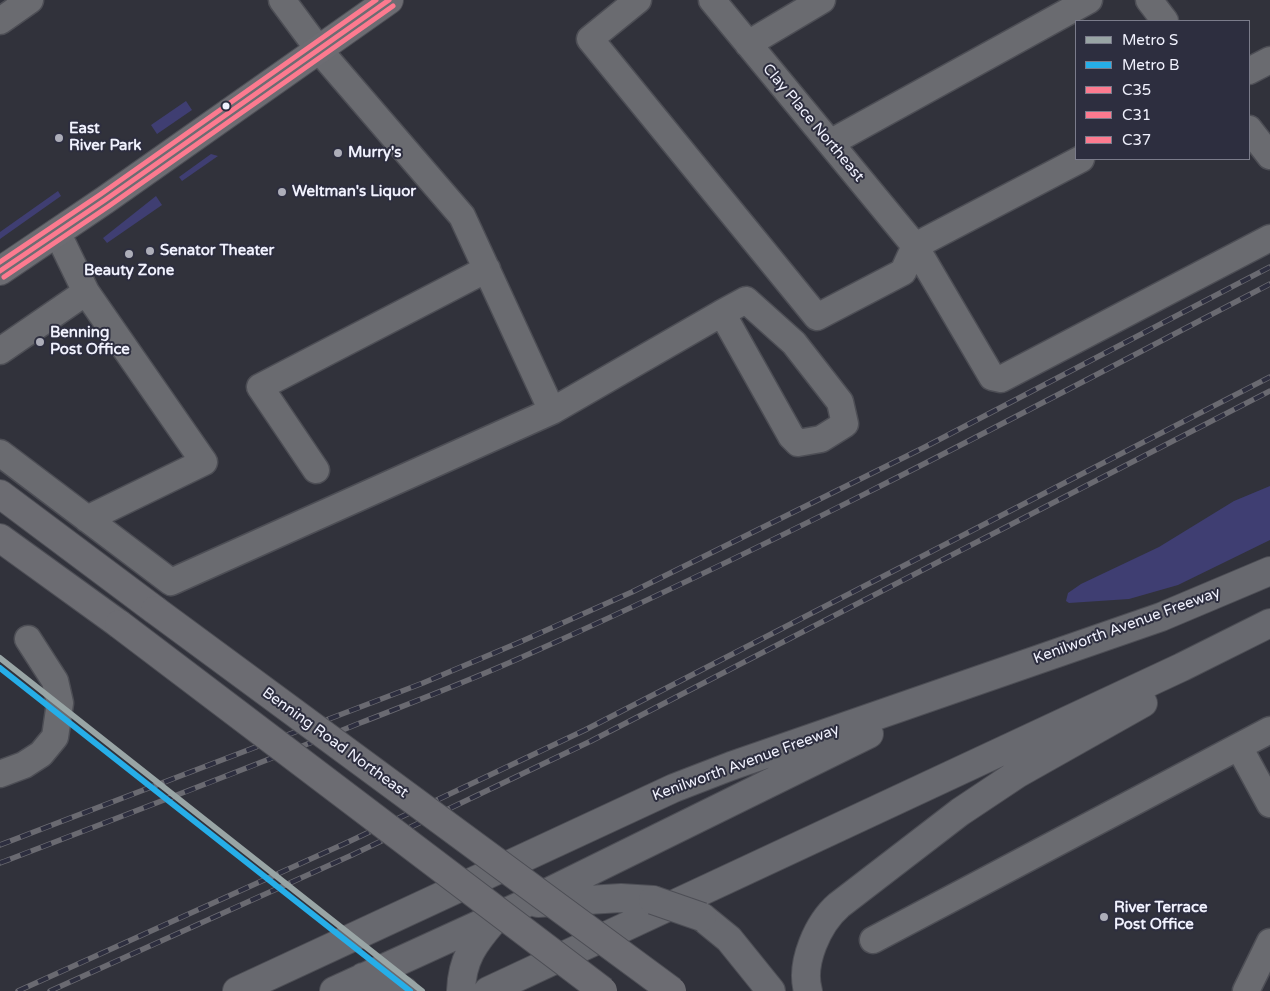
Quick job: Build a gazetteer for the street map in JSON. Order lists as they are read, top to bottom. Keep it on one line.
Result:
{"streets":{"highway":["Kenilworth Avenue Freeway"],"main road":["Benning Road Northeast"],"street":["Clay Place Northeast"]},"places":["East River Park","Murry's","Weltman's Liquor","Senator Theater","Beauty Zone","Benning Post Office","River Terrace Post Office"],"lines":["transit line C35","transit line C37","transit line C31","metro line S","metro line B"],"legend":["Metro S","Metro B","C35","C31","C37"]}
